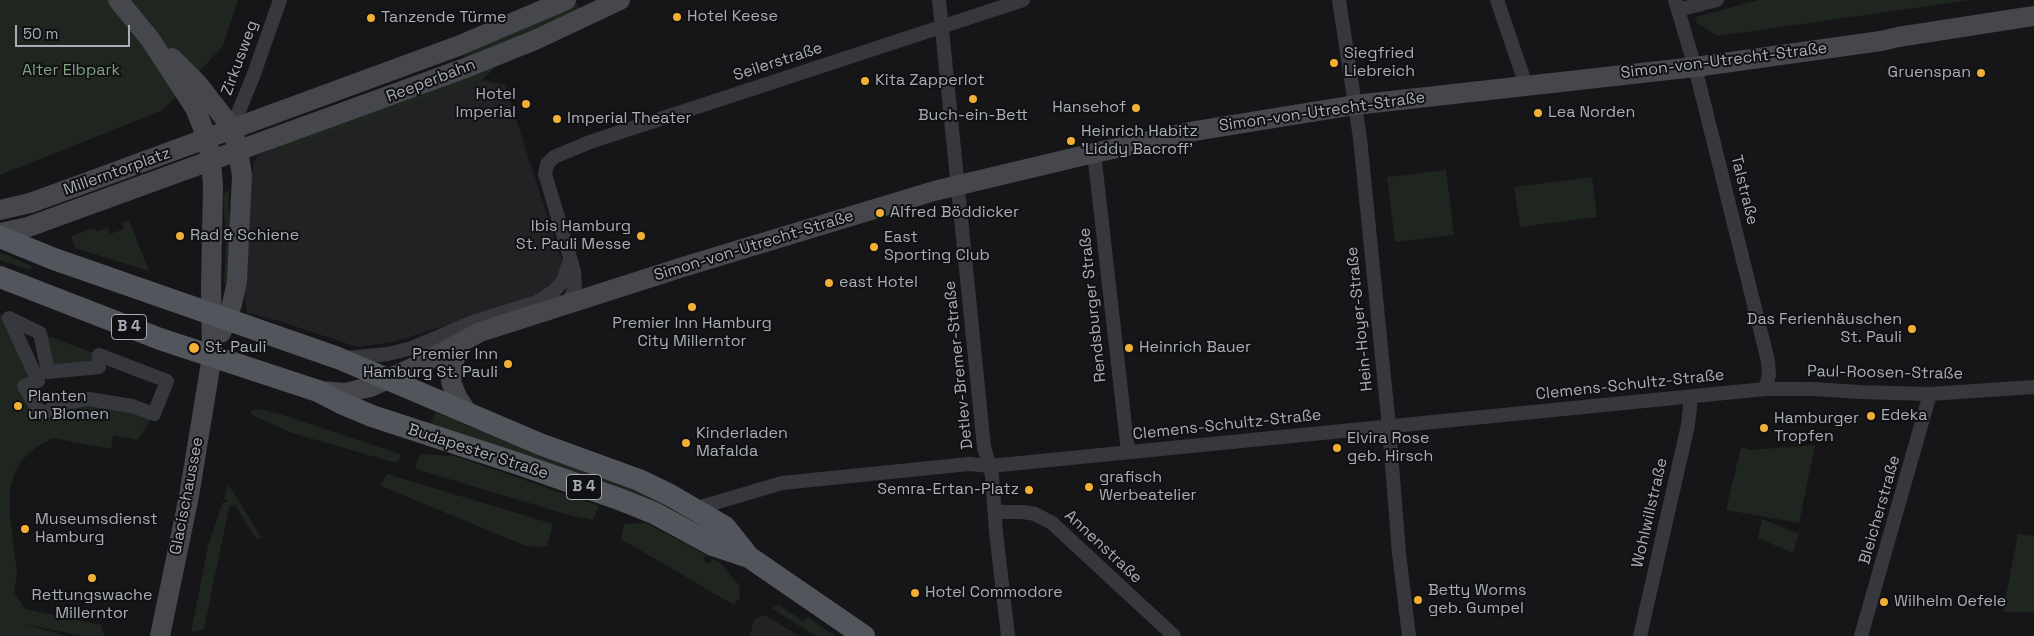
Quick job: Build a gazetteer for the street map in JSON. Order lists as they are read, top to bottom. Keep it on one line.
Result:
{"streets":{"main road":["Simon-von-Utrecht-Straße","Reeperbahn","Millerntorplatz","B 4","Budapester Straße","Glacischaussee"],"street":["Zirkusweg","Seilerstraße","Talstraße","Rendsburger Straße","Hein-Hoyer-Straße","Detlev-Bremer-Straße","Paul-Roosen-Straße","Clemens-Schultz-Straße","Bleicherstraße","Wohlwillstraße","Annenstraße"]},"crossings":[["Zirkusweg","Reeperbahn"],["Zirkusweg","Millerntorplatz"],["Simon-von-Utrecht-Straße","Talstraße"],["Simon-von-Utrecht-Straße","Rendsburger Straße"],["Simon-von-Utrecht-Straße","Hein-Hoyer-Straße"],["Simon-von-Utrecht-Straße","Detlev-Bremer-Straße"],["Simon-von-Utrecht-Straße","Budapester Straße"],["Seilerstraße","Detlev-Bremer-Straße"],["Reeperbahn","Millerntorplatz"],["Millerntorplatz","Budapester Straße"],["Talstraße","Paul-Roosen-Straße"],["Talstraße","Clemens-Schultz-Straße"],["Rendsburger Straße","Clemens-Schultz-Straße"],["Hein-Hoyer-Straße","Clemens-Schultz-Straße"],["B 4","Budapester Straße"],["B 4","Glacischaussee"],["Detlev-Bremer-Straße","Clemens-Schultz-Straße"],["Detlev-Bremer-Straße","Annenstraße"],["Paul-Roosen-Straße","Clemens-Schultz-Straße"],["Paul-Roosen-Straße","Bleicherstraße"],["Clemens-Schultz-Straße","Budapester Straße"],["Clemens-Schultz-Straße","Wohlwillstraße"],["Budapester Straße","Glacischaussee"]],"parks":["Alter Elbpark"],"places":["Hotel Keese","Tanzende Türme","Siegfried Liebreich","Gruenspan","Kita Zapperlot","Buch-ein-Bett","Hotel Imperial","Hansehof","Lea Norden","Imperial Theater","Heinrich Habitz 'Liddy Bacroff'","Alfred Böddicker","Rad & Schiene","Ibis Hamburg St. Pauli Messe","East Sporting Club","east Hotel","Premier Inn Hamburg City Millerntor","Das Ferienhäuschen St. Pauli","St. Pauli","Heinrich Bauer","Premier Inn Hamburg St. Pauli","Planten un Blomen","Edeka","Hamburger Tropfen","Kinderladen Mafalda","Elvira Rose geb. Hirsch","grafisch Werbeatelier","Semra-Ertan-Platz","Museumsdienst Hamburg","Rettungswache Millerntor","Hotel Commodore","Betty Worms geb. Gumpel","Wilhelm Oefele"],"scale_bar":"50 m"}
